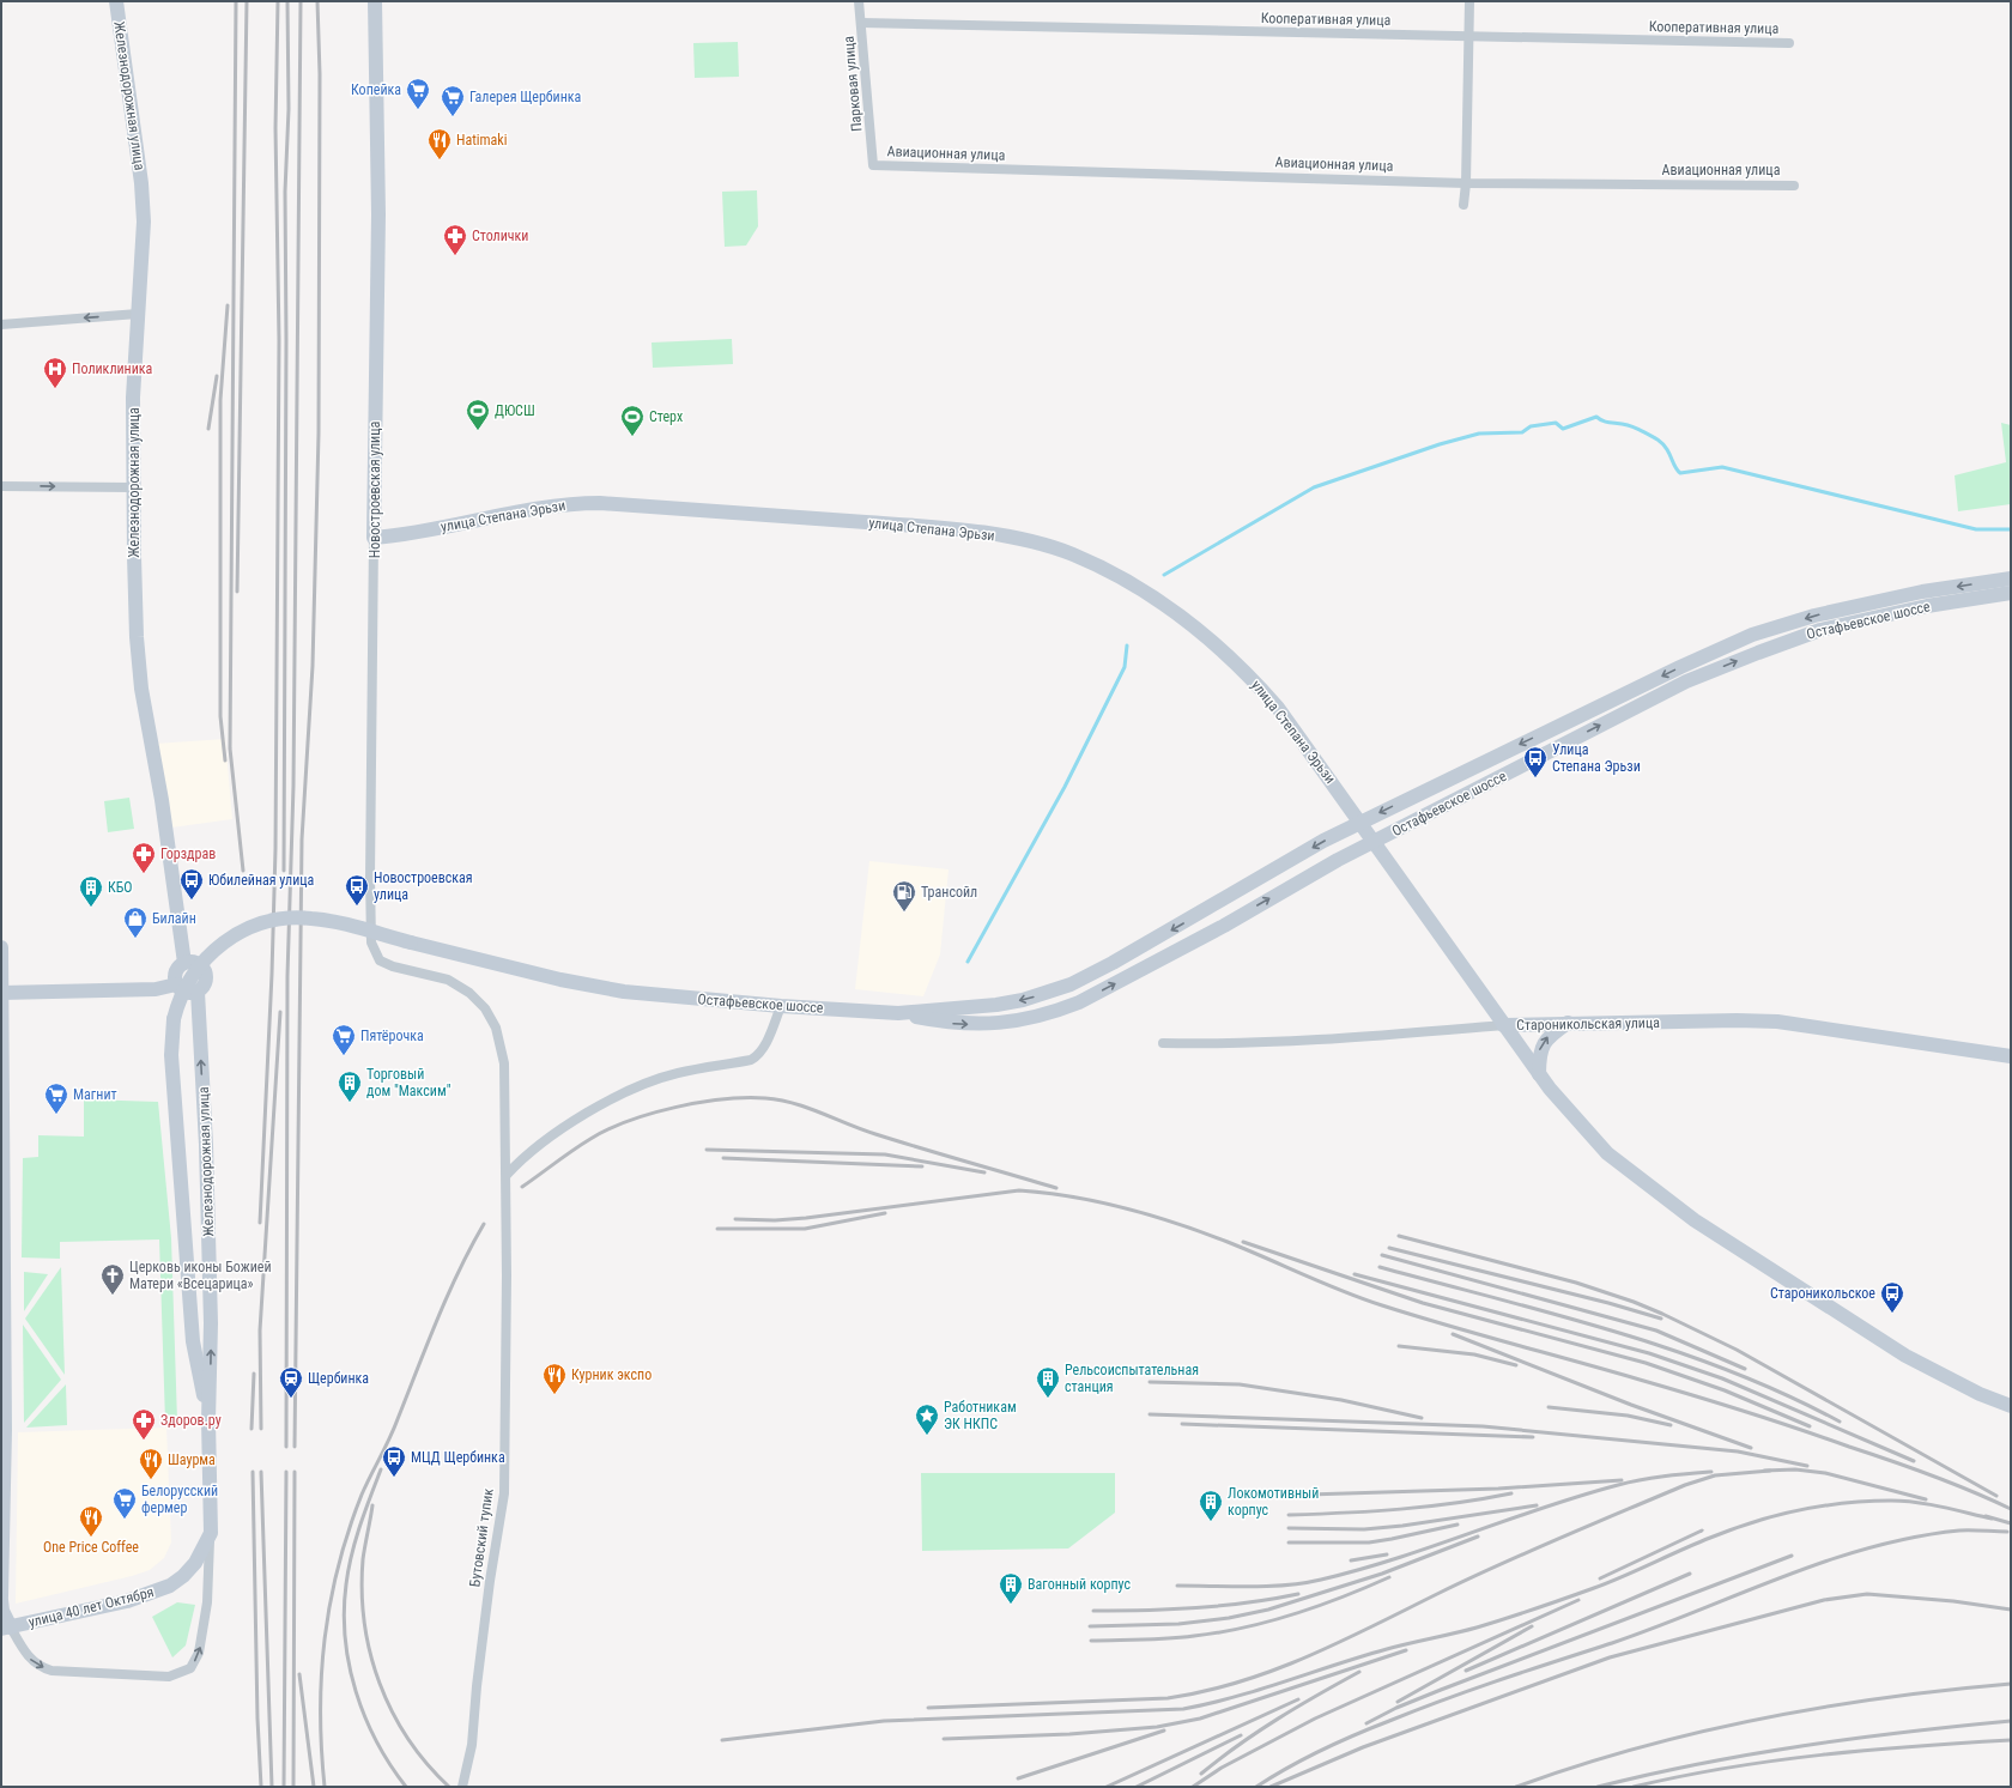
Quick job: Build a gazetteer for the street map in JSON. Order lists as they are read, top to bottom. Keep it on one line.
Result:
{"streets":{"main road":["Железнодорожная улица","Новостроевская улица","улица Степана Эрьзи","Остафьевское шоссе","Староникольская улица","улица 40 лет Октября"],"street":["Кооперативная улица","Парковая улица","Авиационная улица","Бутовский тупик"]},"crossings":[["Кооперативная улица","Парковая улица"],["Парковая улица","Авиационная улица"],["Железнодорожная улица","Остафьевское шоссе"],["Железнодорожная улица","улица 40 лет Октября"],["Новостроевская улица","улица Степана Эрьзи"],["Новостроевская улица","Бутовский тупик"],["улица Степана Эрьзи","Остафьевское шоссе"],["улица Степана Эрьзи","Староникольская улица"]],"places":{"supermarket":["Копейка","Галерея Щербинка","Пятёрочка","Магнит","Белорусский фермер"],"restaurant":["Hatimaki","Курник экспо","Шаурма","One Price Coffee"],"pharmacy":["Столички","Горздрав","Здоров.ру"],"hospital":["Поликлиника"],"sports":["ДЮСШ","Стерх"],"bus stop":["Улица Степана Эрьзи","Юбилейная улица","Новостроевская улица","Староникольское","МЦД Щербинка"],"building":["КБО","Торговый дом \"Максим\"","Рельсоиспытательная станция","Локомотивный корпус","Вагонный корпус"],"fuel station":["Трансойл"],"shop":["Билайн"],"church":["Церковь иконы Божией Матери «Всецарица»"],"station":["Щербинка"],"place":["Работникам ЭК НКПС"]}}
